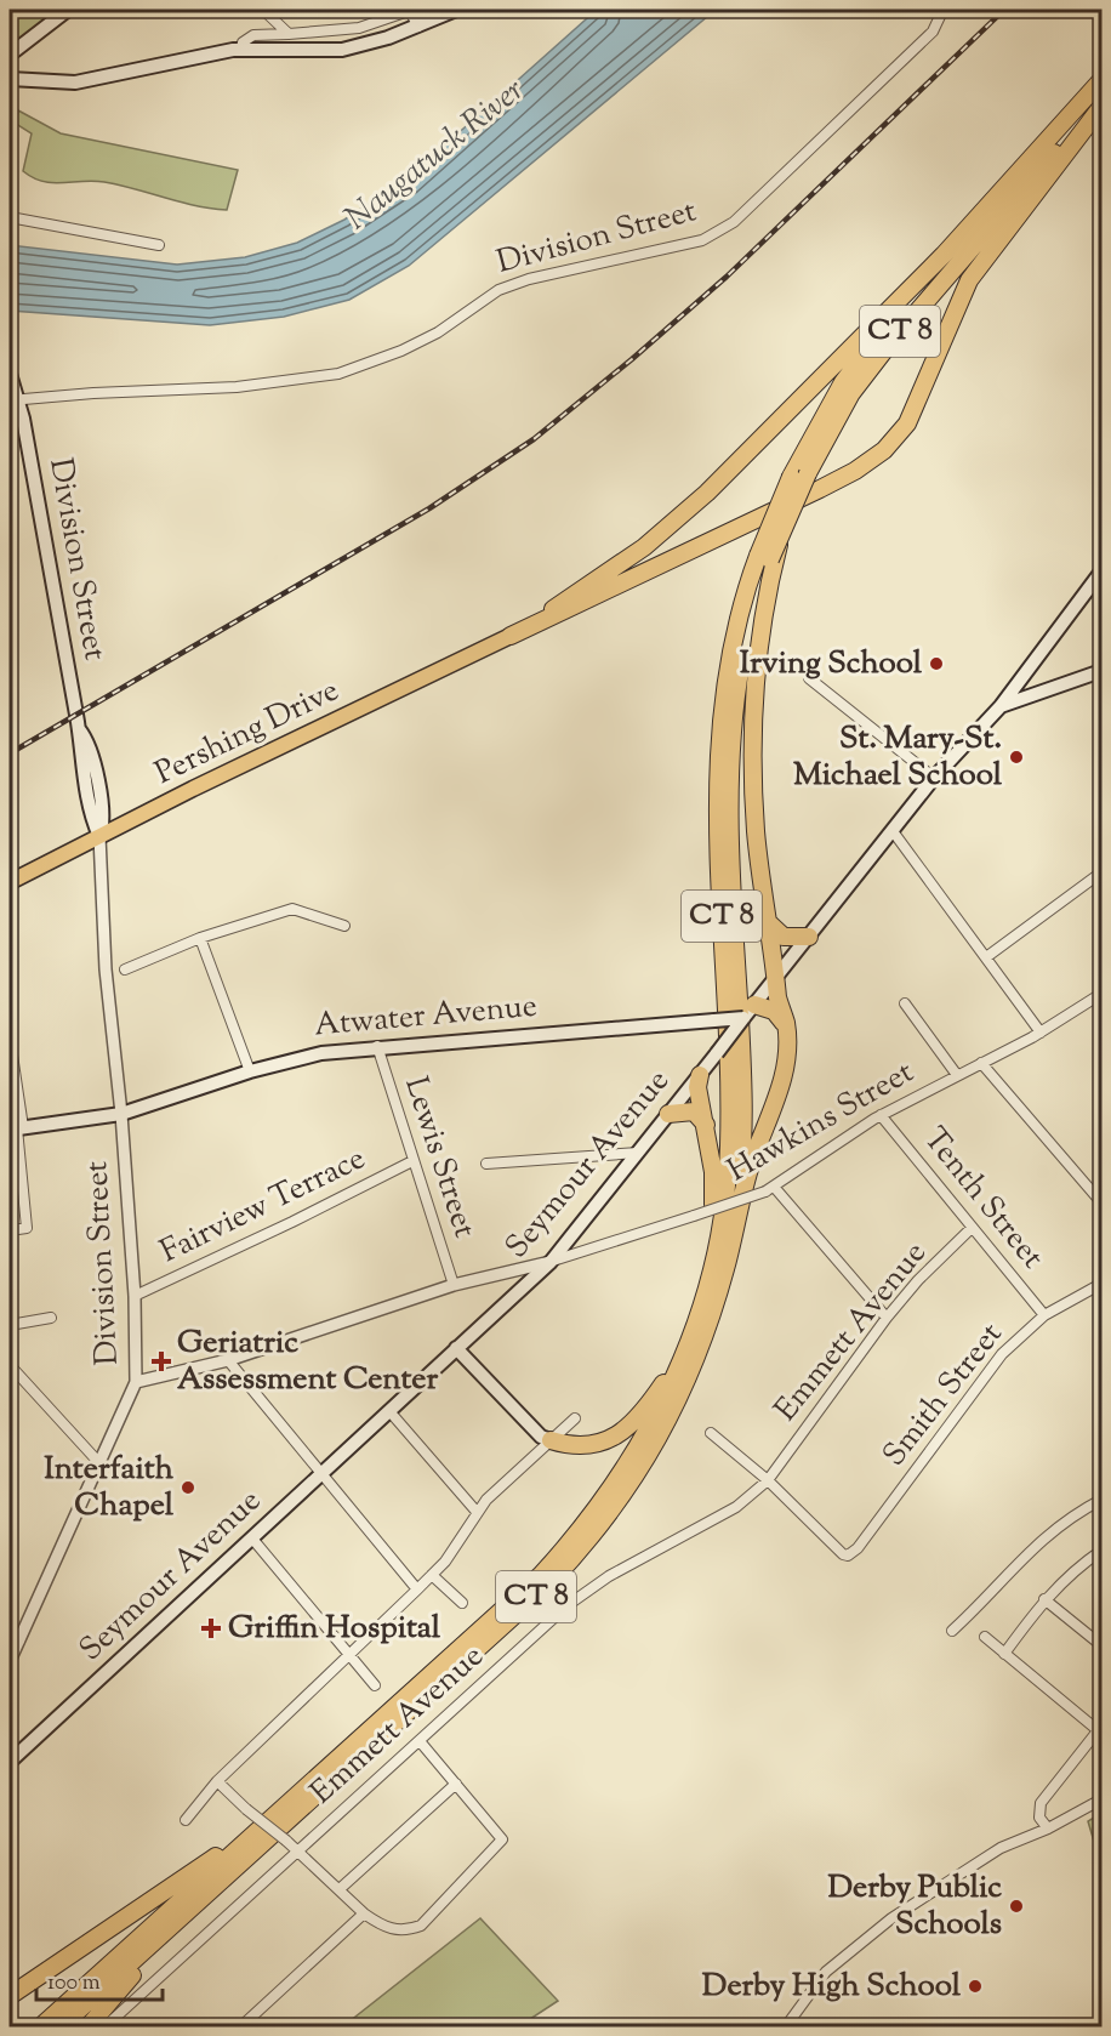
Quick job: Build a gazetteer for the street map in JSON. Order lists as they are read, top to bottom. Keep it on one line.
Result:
{"streets":{"highway":["CT 8"],"main road":["Division Street","Pershing Drive","Atwater Avenue","Seymour Avenue"],"street":["Hawkins Street","Lewis Street","Tenth Street","Fairview Terrace","Emmett Avenue","Smith Street"]},"crossings":[["Division Street","Pershing Drive"],["Division Street","Atwater Avenue"],["Division Street","Fairview Terrace"],["Atwater Avenue","Lewis Street"],["Atwater Avenue","Seymour Avenue"],["Hawkins Street","Seymour Avenue"],["Hawkins Street","Tenth Street"],["Lewis Street","Fairview Terrace"],["Tenth Street","Emmett Avenue"],["Tenth Street","Smith Street"],["Emmett Avenue","Smith Street"]],"water":["Naugatuck River"],"places":{"other":["Irving School","St. Mary-St. Michael School","Interfaith Chapel","Derby Public Schools","Derby High School"],"health":["Geriatric Assessment Center","Griffin Hospital"]},"scale_bar":"100 m"}
